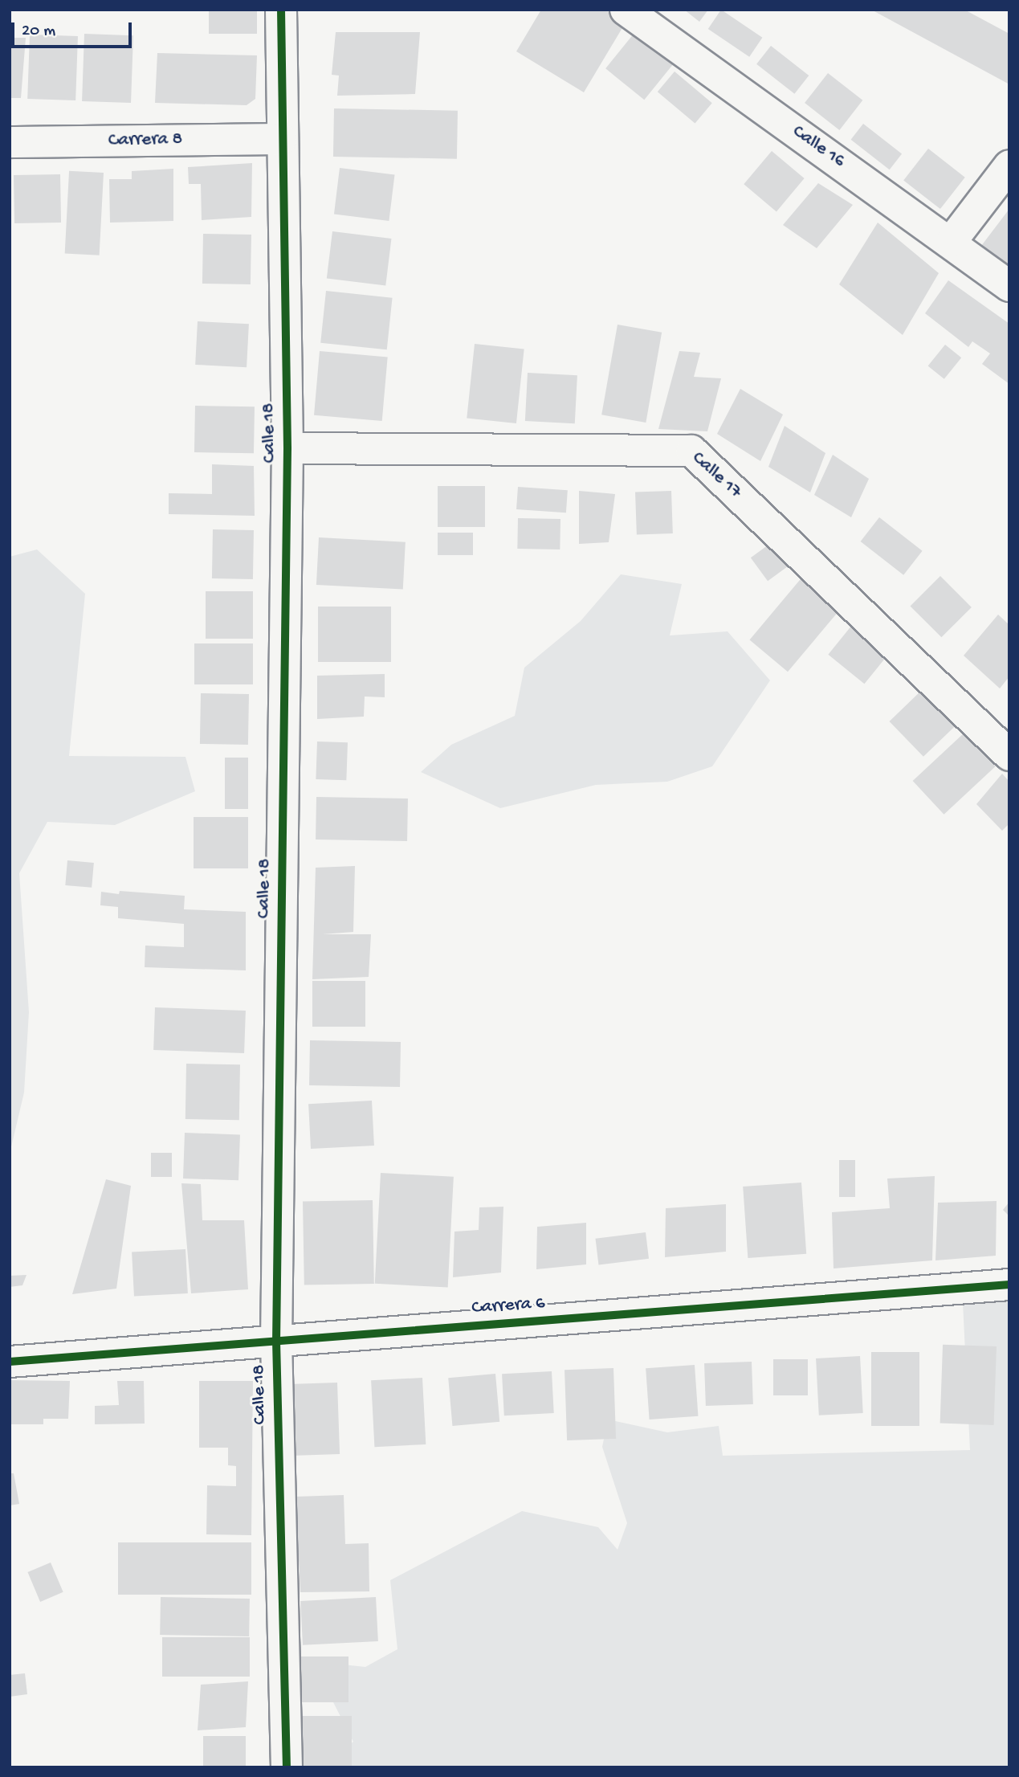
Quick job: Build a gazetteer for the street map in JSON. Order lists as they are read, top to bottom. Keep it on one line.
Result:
{"streets":{"street":["Carrera 8","Calle 16","Calle 18","Calle 17","Carrera 6"]},"crossings":[["Carrera 8","Calle 18"],["Calle 18","Calle 17"],["Calle 18","Carrera 6"]],"scale_bar":"20 m"}
